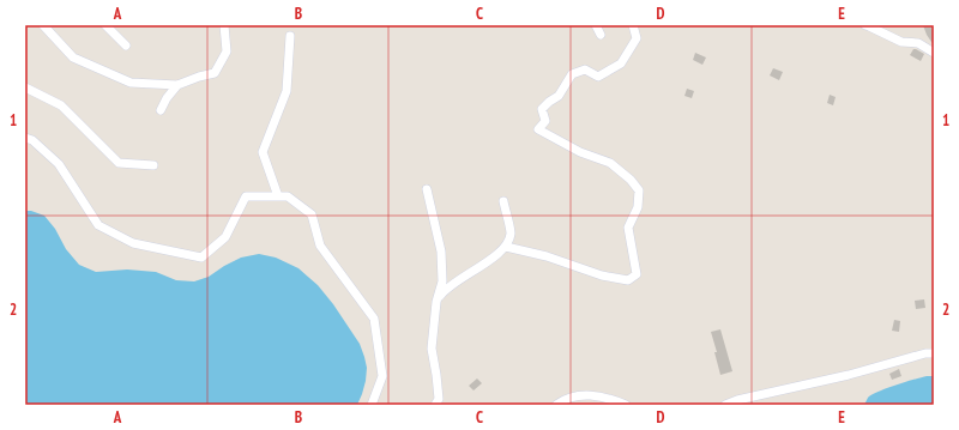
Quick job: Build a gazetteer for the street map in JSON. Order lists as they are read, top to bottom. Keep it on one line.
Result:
{"grid":{"columns":["A","B","C","D","E"],"rows":["1","2"]}}
